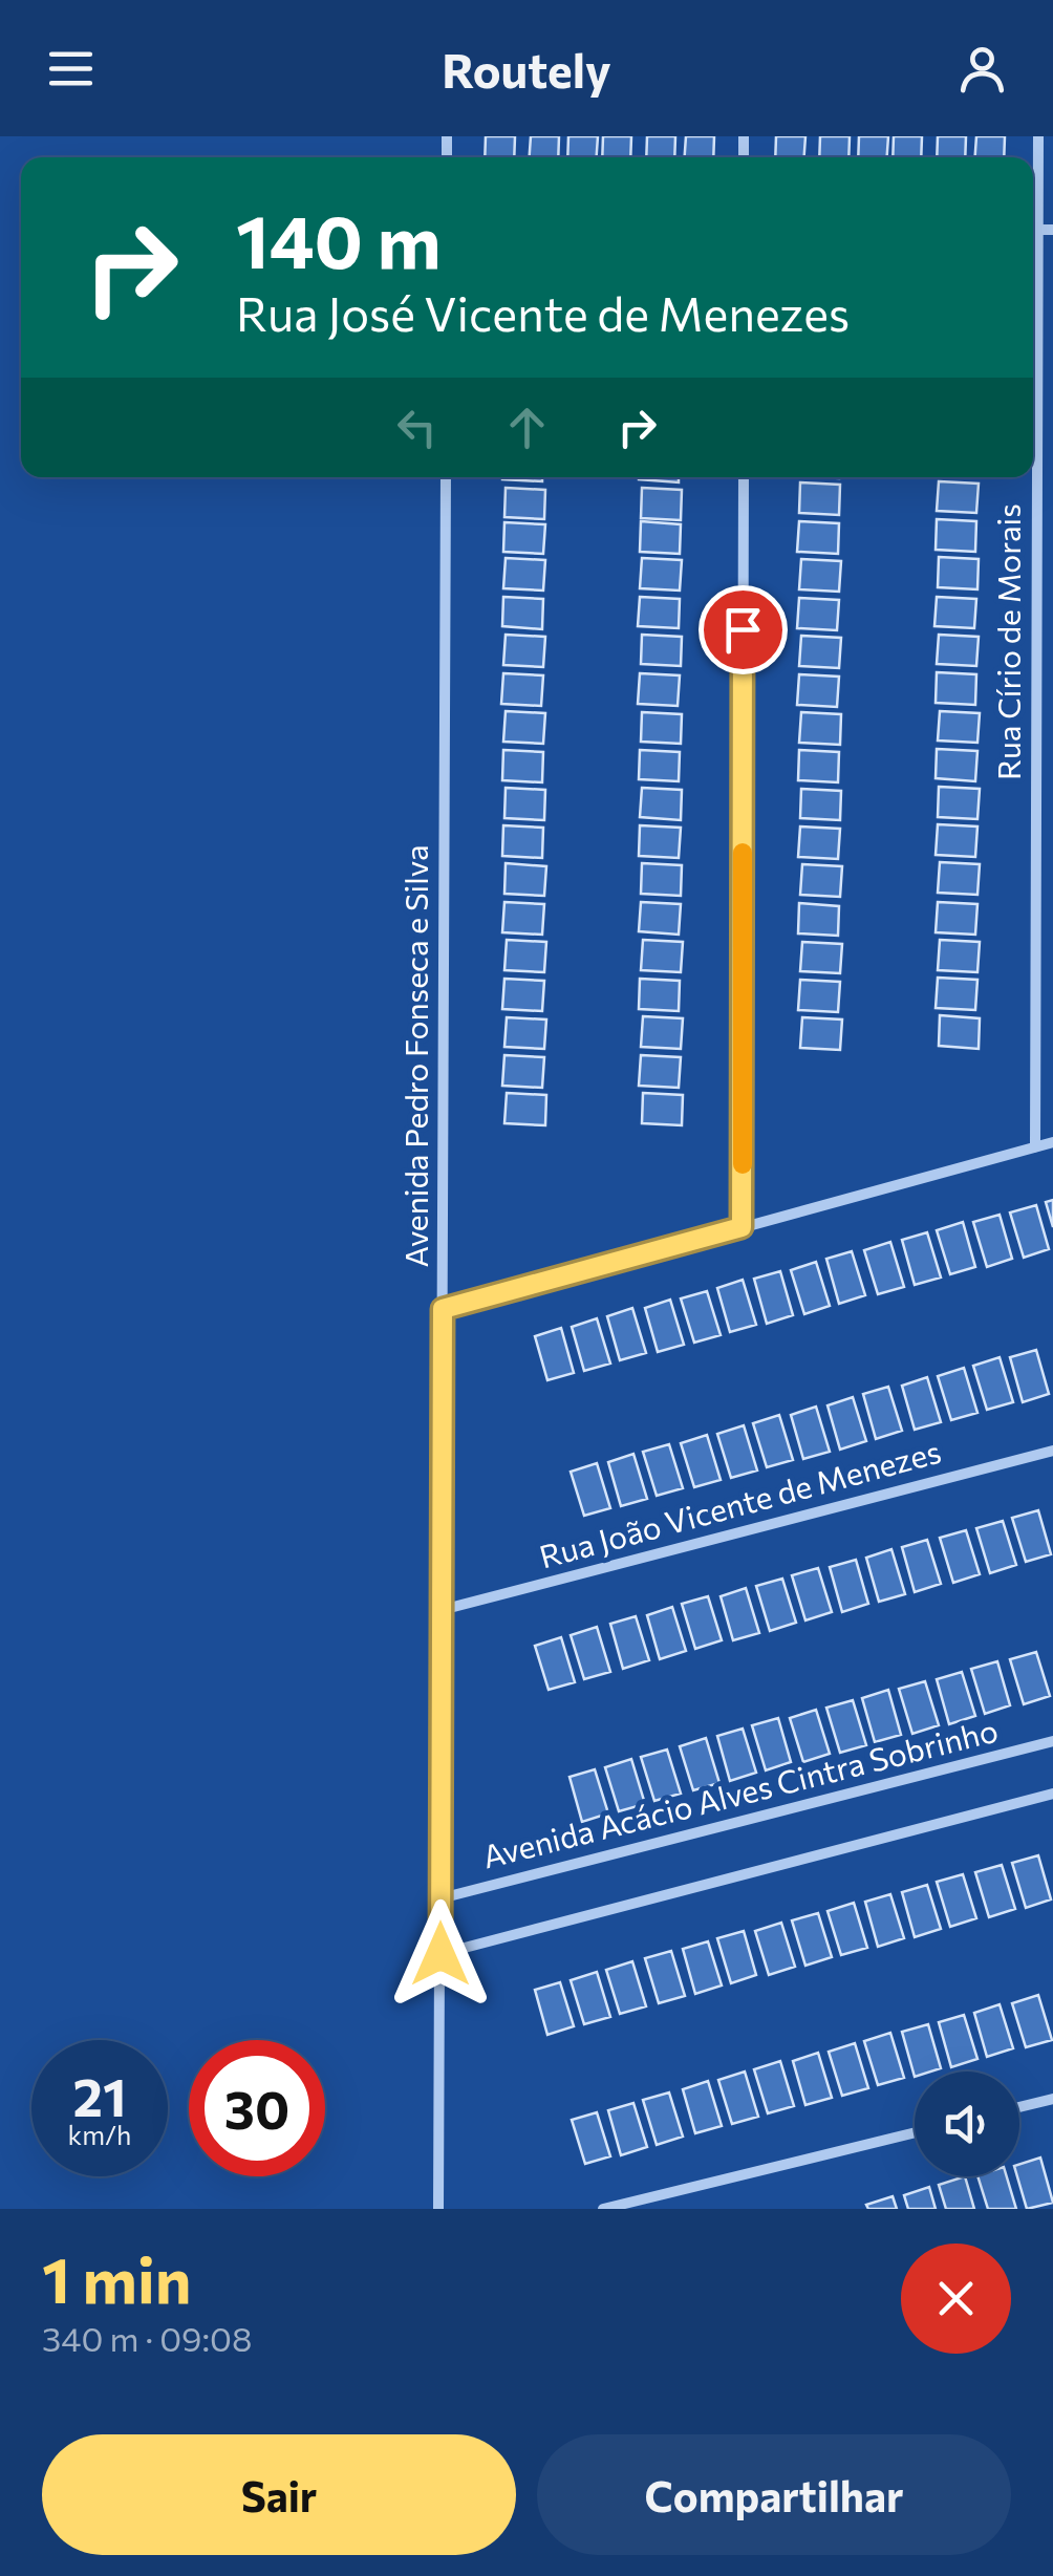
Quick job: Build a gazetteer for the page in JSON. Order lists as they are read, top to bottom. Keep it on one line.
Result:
{"streets":{"street":["Rua Círio de Morais","Avenida Pedro Fonseca e Silva","Rua João Vicente de Menezes","Avenida Acácio Alves Cintra Sobrinho"]},"crossings":[["Avenida Pedro Fonseca e Silva","Rua João Vicente de Menezes"],["Avenida Pedro Fonseca e Silva","Avenida Acácio Alves Cintra Sobrinho"]],"page":{"header":"Routely","turn":["140 m","Rua José Vicente de Menezes"],"speed":"21 km/h","limit":"30","heading":["1 min","340 m · 09:08"],"buttons":["Sair","Compartilhar"]}}
